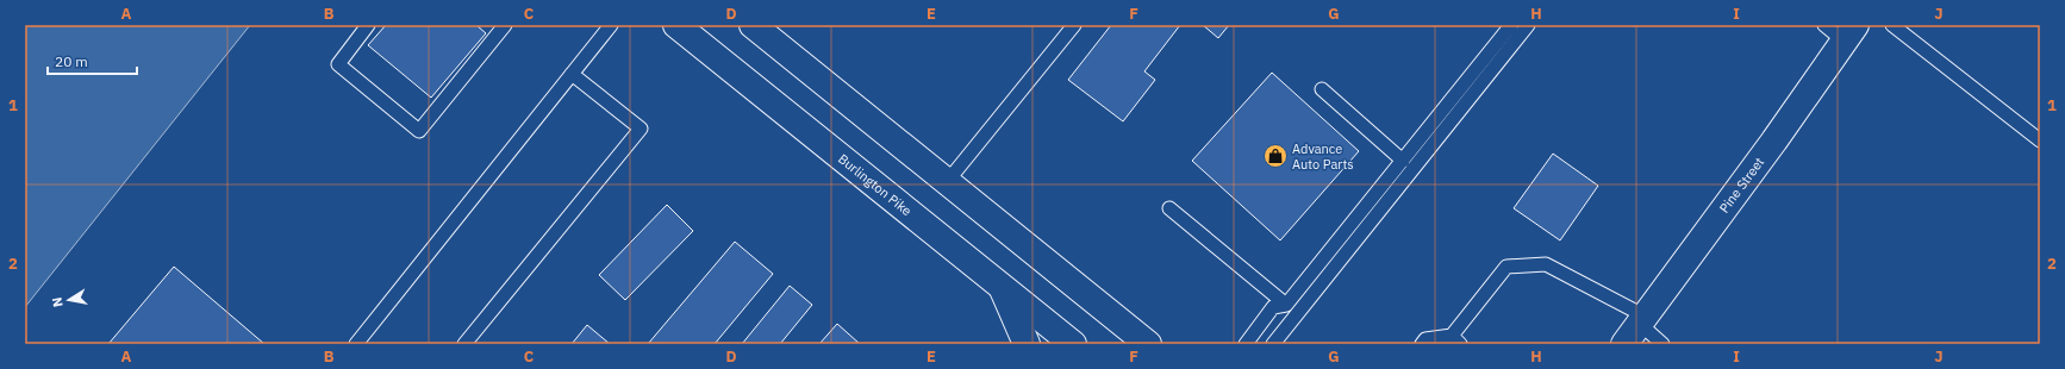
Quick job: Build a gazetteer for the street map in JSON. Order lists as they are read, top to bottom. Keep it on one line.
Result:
{"streets":{"main road":["Burlington Pike","Pine Street"]},"places":{"shop":["Advance Auto Parts"]},"scale_bar":"20 m","north":"left","grid":{"columns":["A","B","C","D","E","F","G","H","I","J"],"rows":["1","2"]}}
